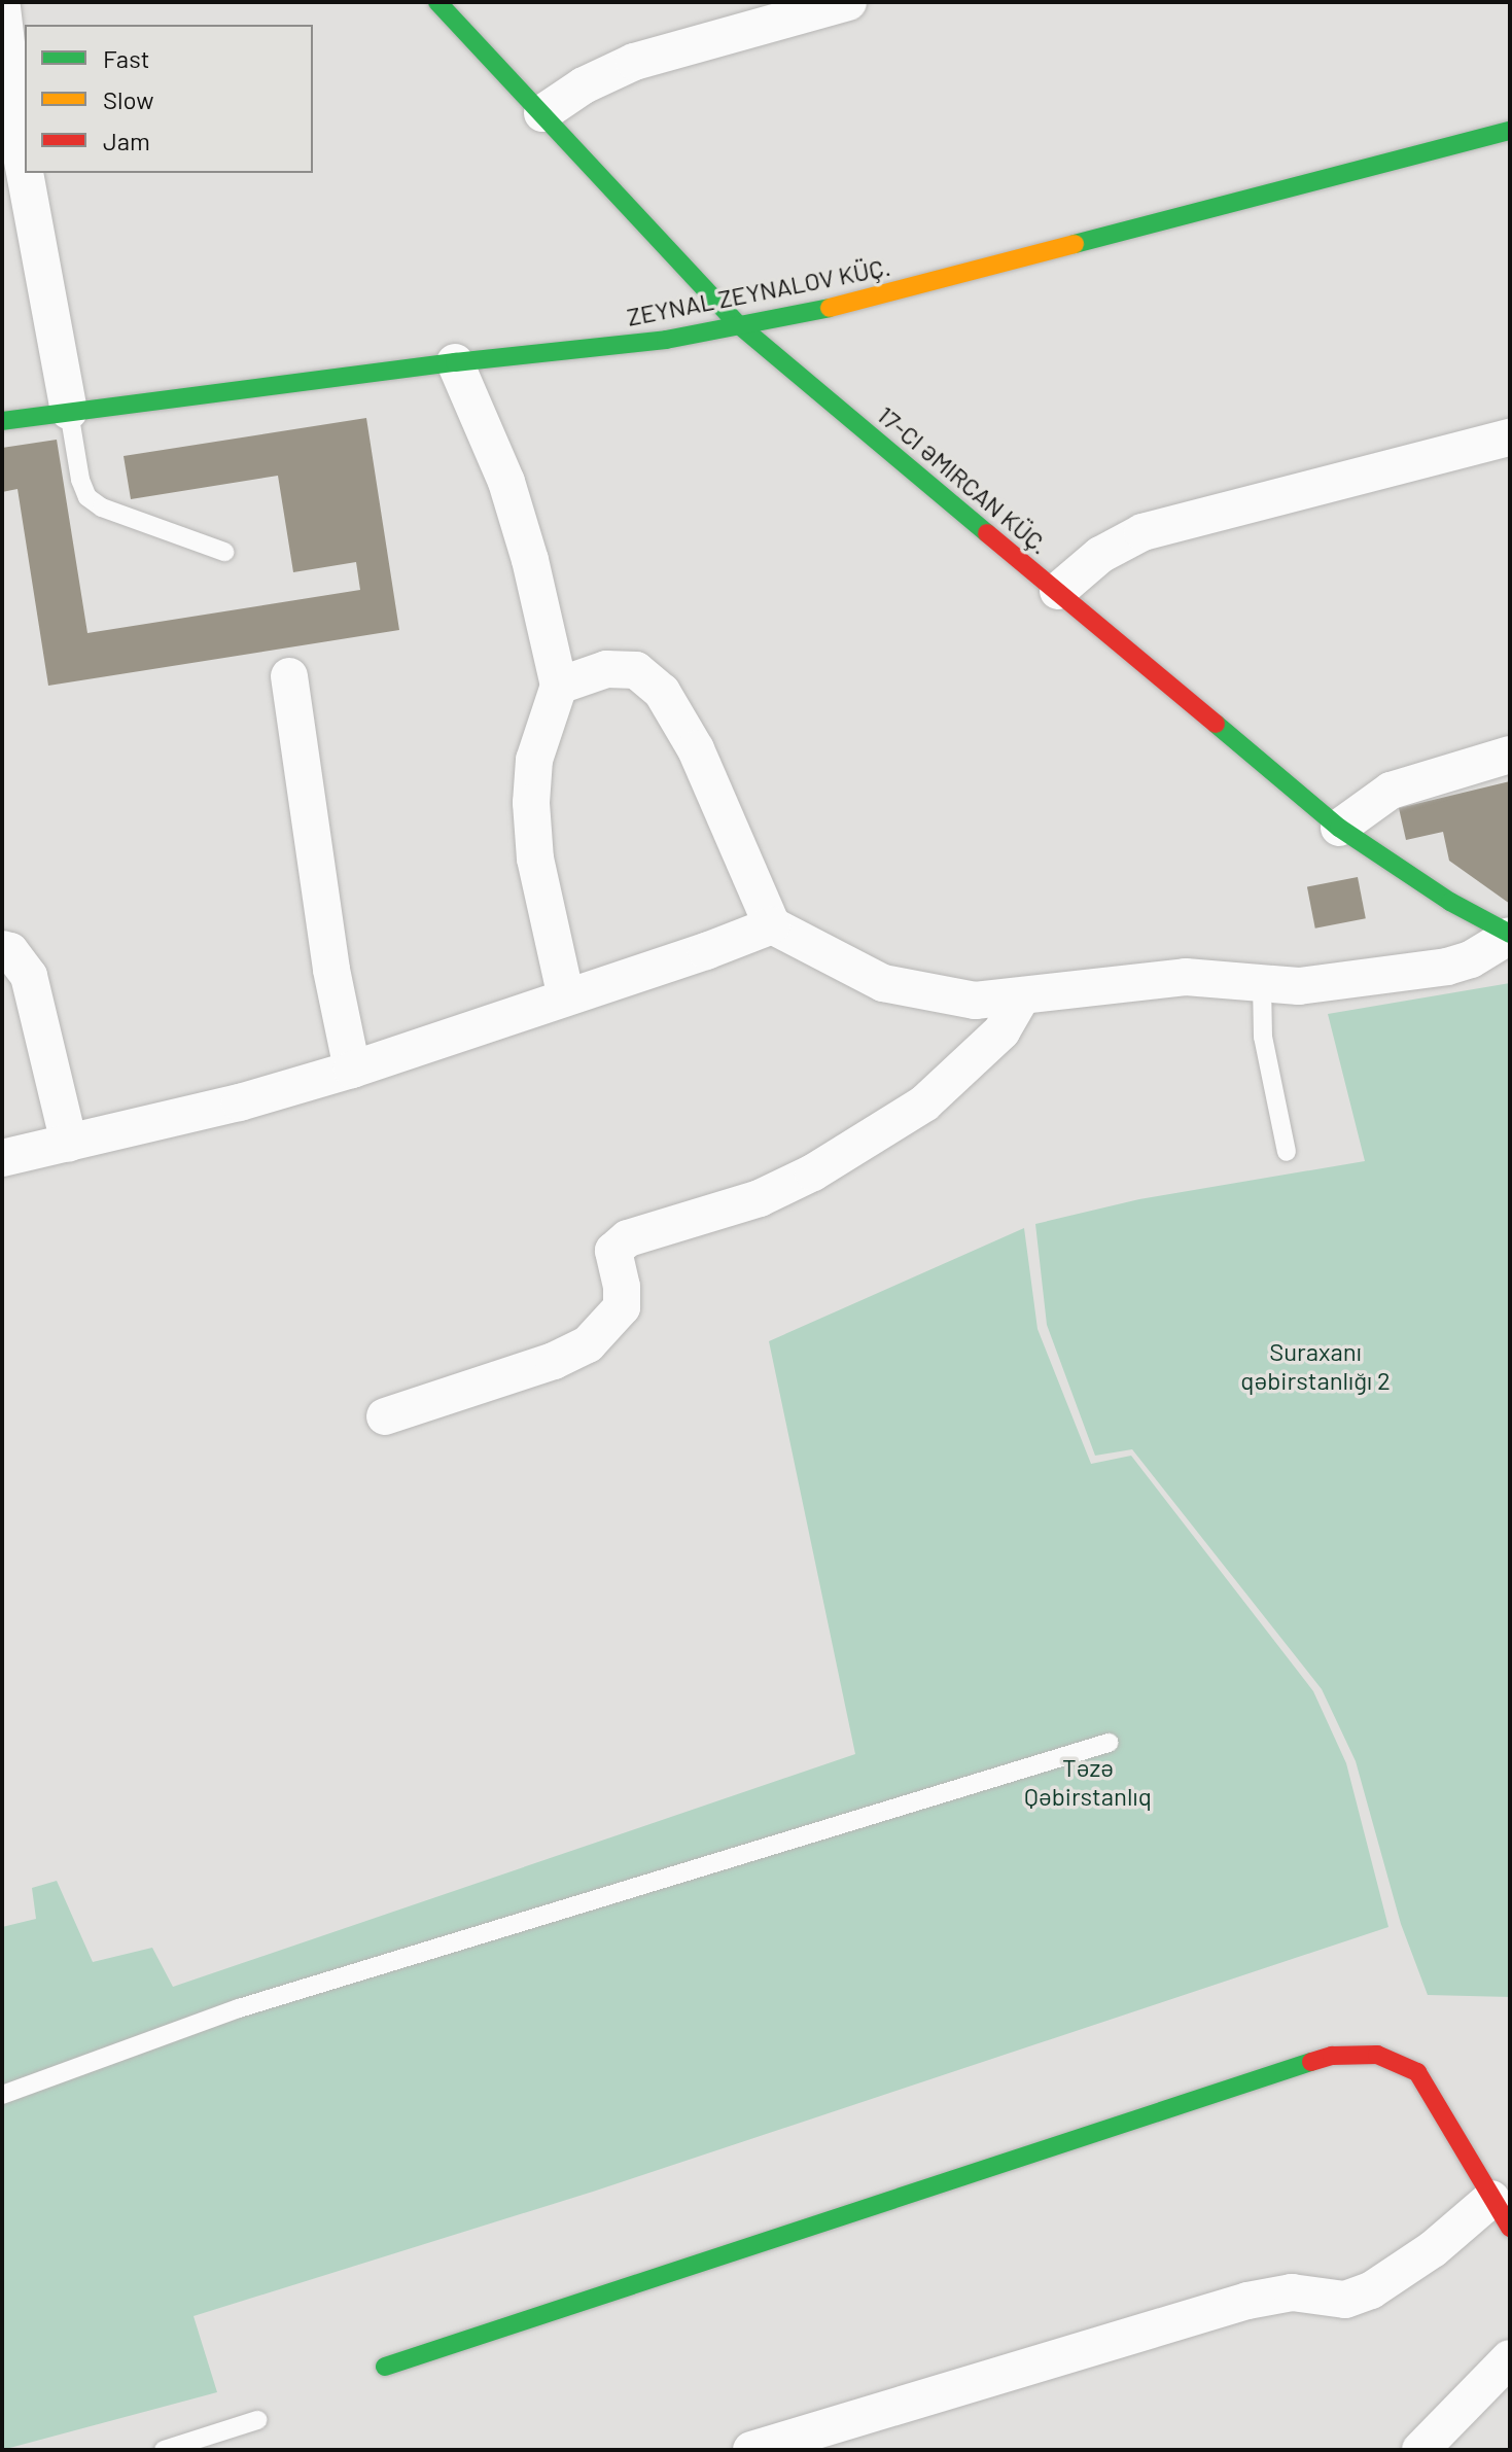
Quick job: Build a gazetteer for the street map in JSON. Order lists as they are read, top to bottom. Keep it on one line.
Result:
{"streets":{"street":["ZEYNAL ZEYNALOV KÜÇ.","17-CI ƏMIRCAN KÜÇ."]},"crossings":[["ZEYNAL ZEYNALOV KÜÇ.","17-CI ƏMIRCAN KÜÇ."]],"parks":["Suraxanı qəbirstanlığı 2","Təzə Qəbirstanlıq"],"legend":["Fast","Slow","Jam"]}
